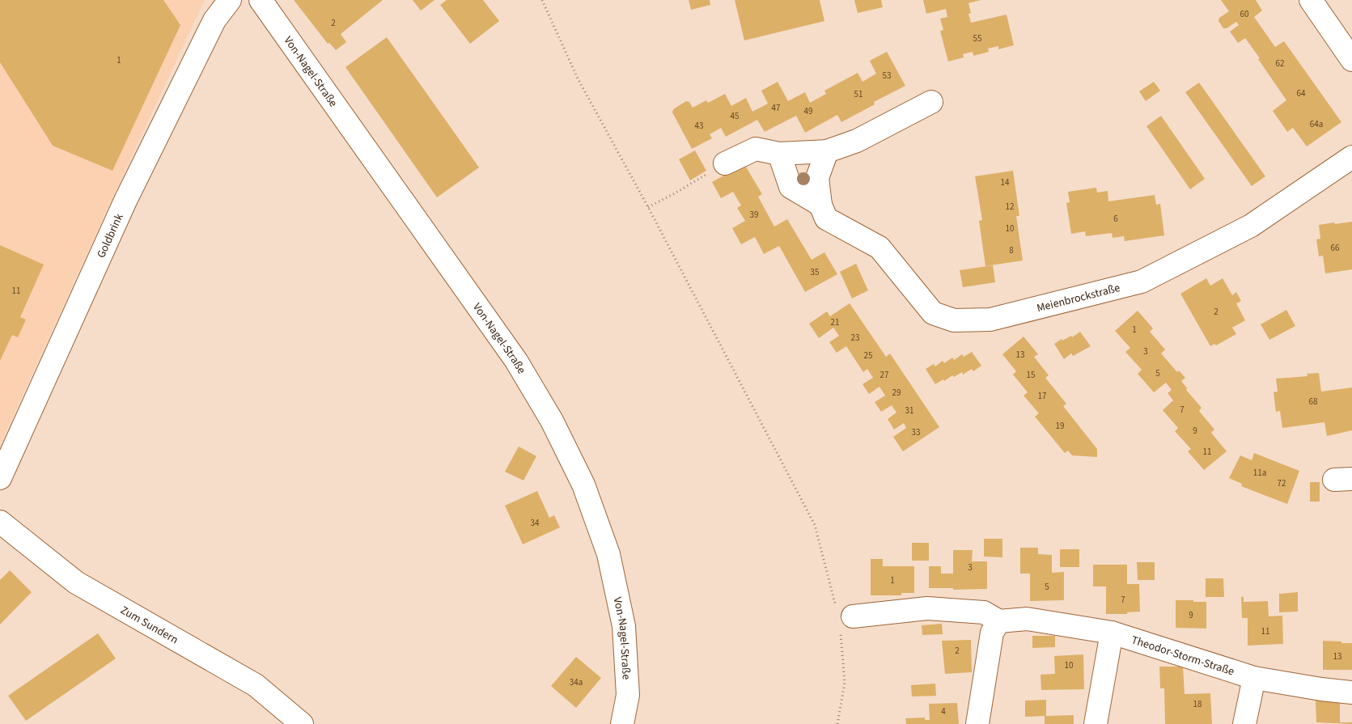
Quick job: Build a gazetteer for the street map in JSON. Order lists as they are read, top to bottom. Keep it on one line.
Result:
{"streets":{"street":["Von-Nagel-Straße","Goldbrink","Meienbrockstraße","Zum Sundern","Theodor-Storm-Straße"]},"house_numbers":["60","2","55","1","62","53","64","51","47","49","45","64a","43","14","12","39","6","10","66","8","35","11","2","21","1","23","3","13","25","5","27","15","29","17","68","7","31","19","9","33","11","11a","72","34","3","1","5","7","9","11","2","13","10","34a","18","4"]}
